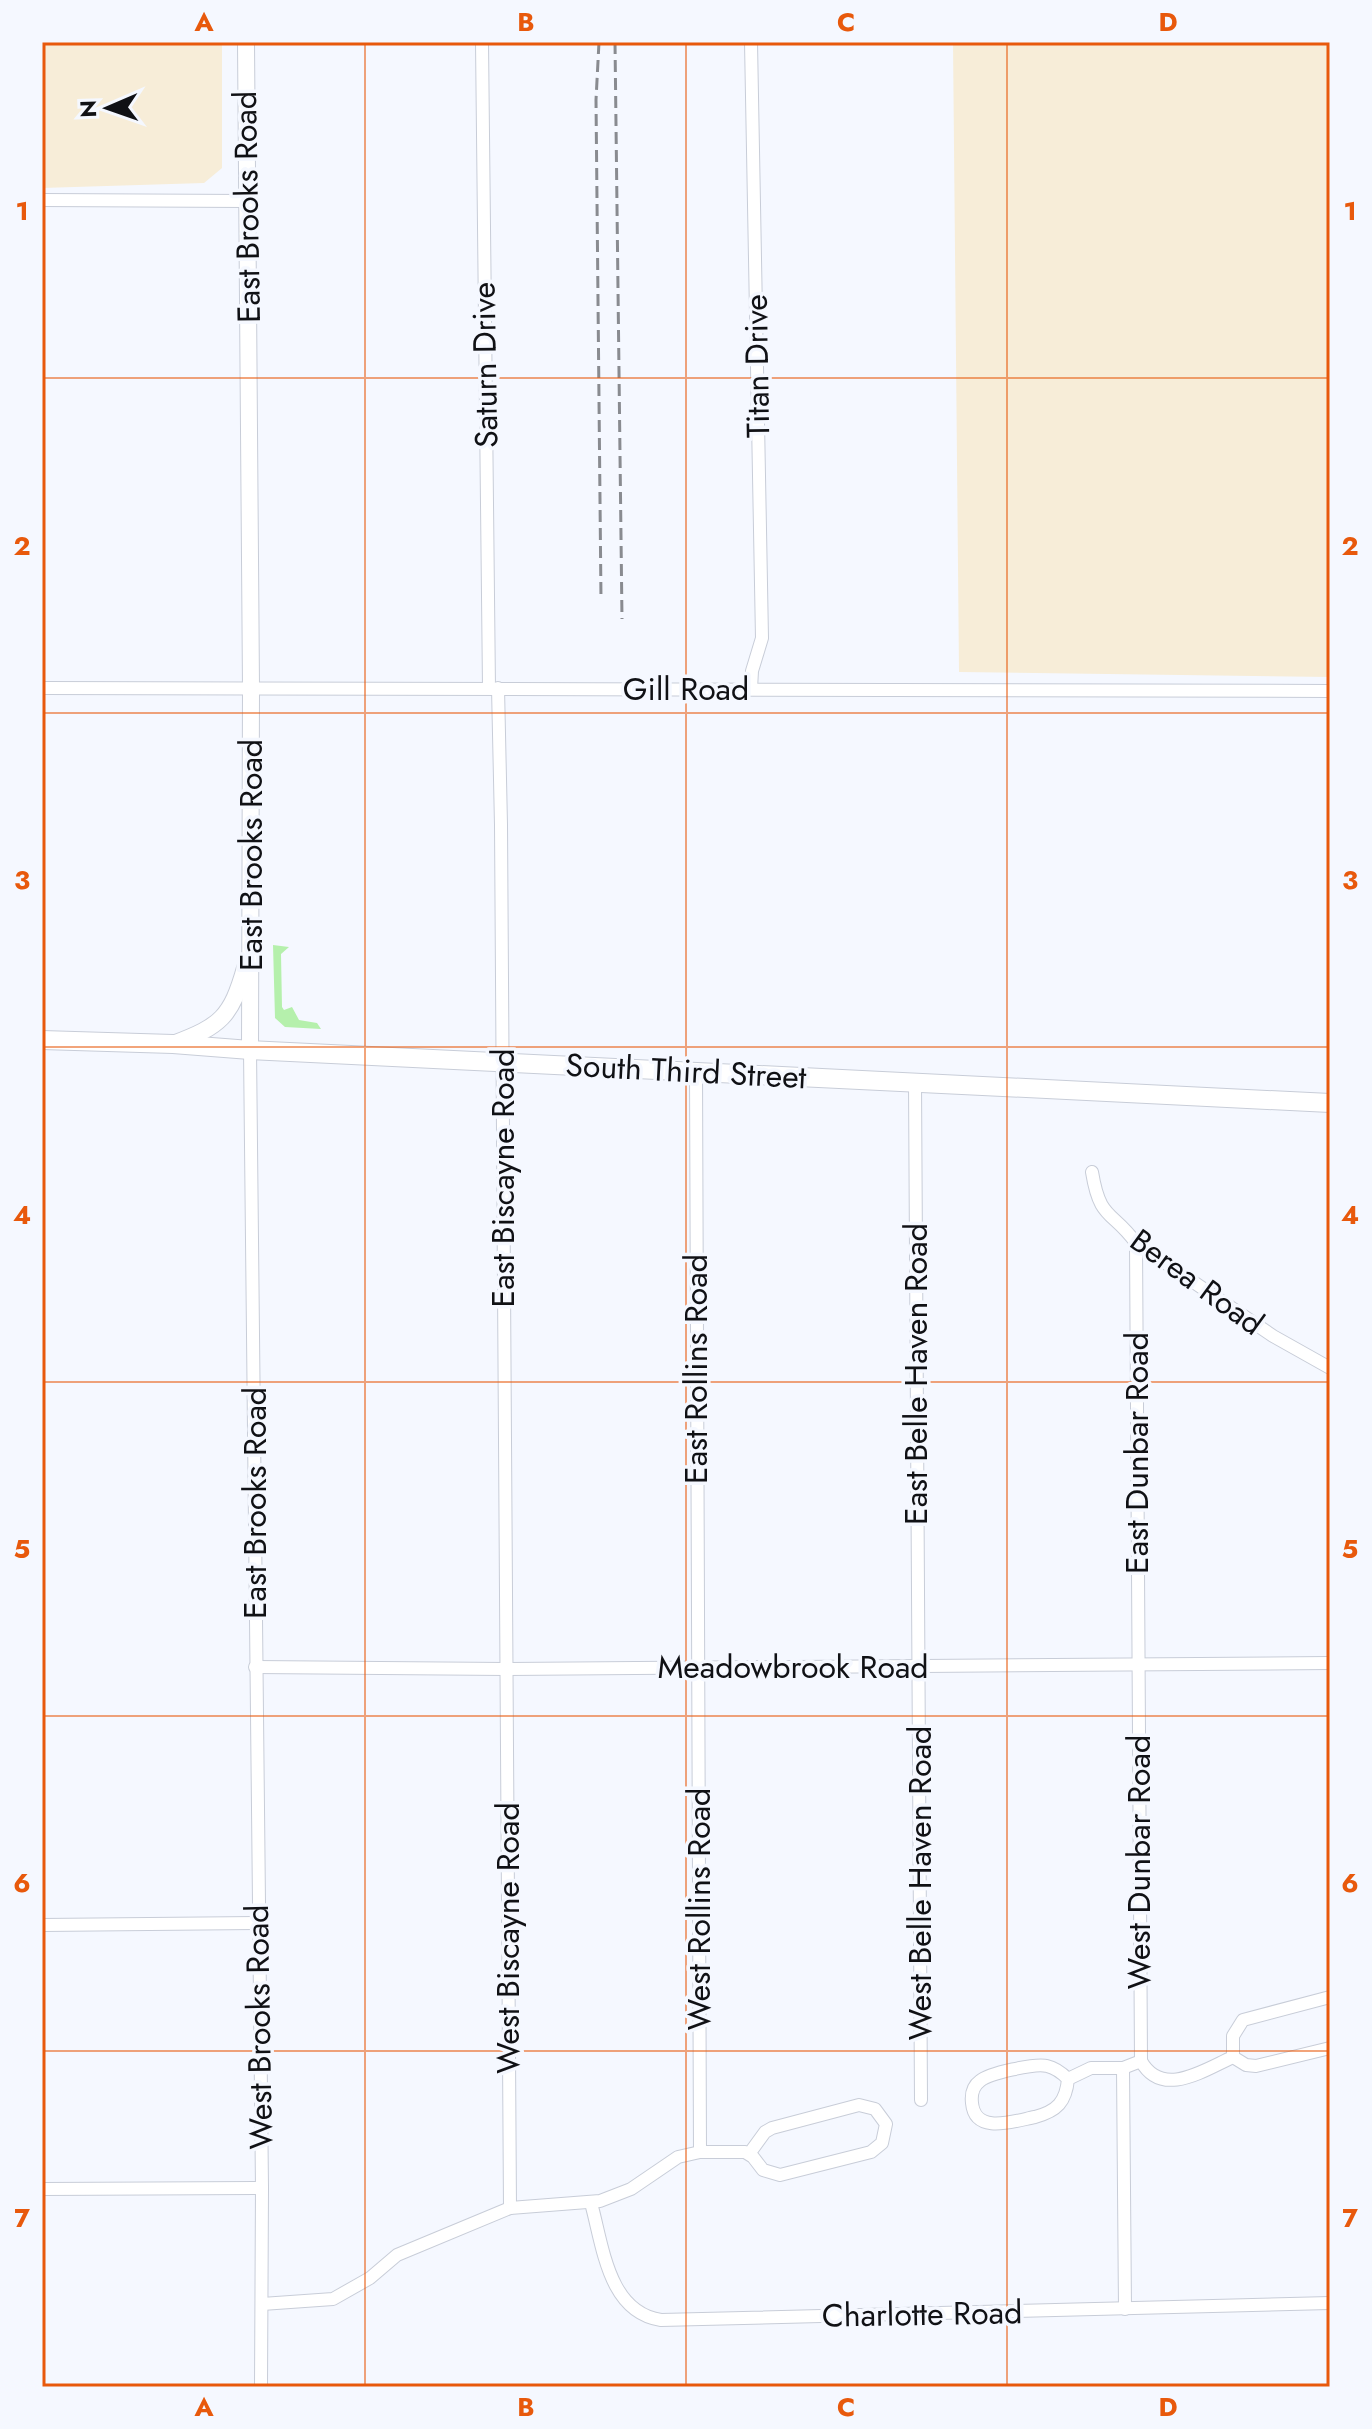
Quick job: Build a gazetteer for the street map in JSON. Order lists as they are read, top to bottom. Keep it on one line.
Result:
{"streets":{"highway":["South Third Street"],"main road":["East Brooks Road"],"street":["Saturn Drive","Titan Drive","Gill Road","East Biscayne Road","Berea Road","East Rollins Road","East Belle Haven Road","East Dunbar Road","Meadowbrook Road","West Dunbar Road","West Belle Haven Road","West Rollins Road","West Biscayne Road","West Brooks Road","Charlotte Road"]},"crossings":[["East Brooks Road","Gill Road"],["East Brooks Road","South Third Street"],["East Brooks Road","Meadowbrook Road"],["East Brooks Road","West Brooks Road"],["Saturn Drive","Gill Road"],["Saturn Drive","East Biscayne Road"],["Titan Drive","Gill Road"],["Gill Road","East Biscayne Road"],["South Third Street","East Biscayne Road"],["South Third Street","East Rollins Road"],["South Third Street","East Belle Haven Road"],["East Biscayne Road","Meadowbrook Road"],["East Biscayne Road","West Biscayne Road"],["Berea Road","East Dunbar Road"],["East Rollins Road","Meadowbrook Road"],["East Rollins Road","West Rollins Road"],["East Belle Haven Road","Meadowbrook Road"],["East Belle Haven Road","West Belle Haven Road"],["East Dunbar Road","Meadowbrook Road"],["East Dunbar Road","West Dunbar Road"],["Meadowbrook Road","West Dunbar Road"],["Meadowbrook Road","West Belle Haven Road"],["Meadowbrook Road","West Rollins Road"],["Meadowbrook Road","West Biscayne Road"],["Meadowbrook Road","West Brooks Road"]],"north":"left","grid":{"columns":["A","B","C","D"],"rows":["1","2","3","4","5","6","7"]}}
